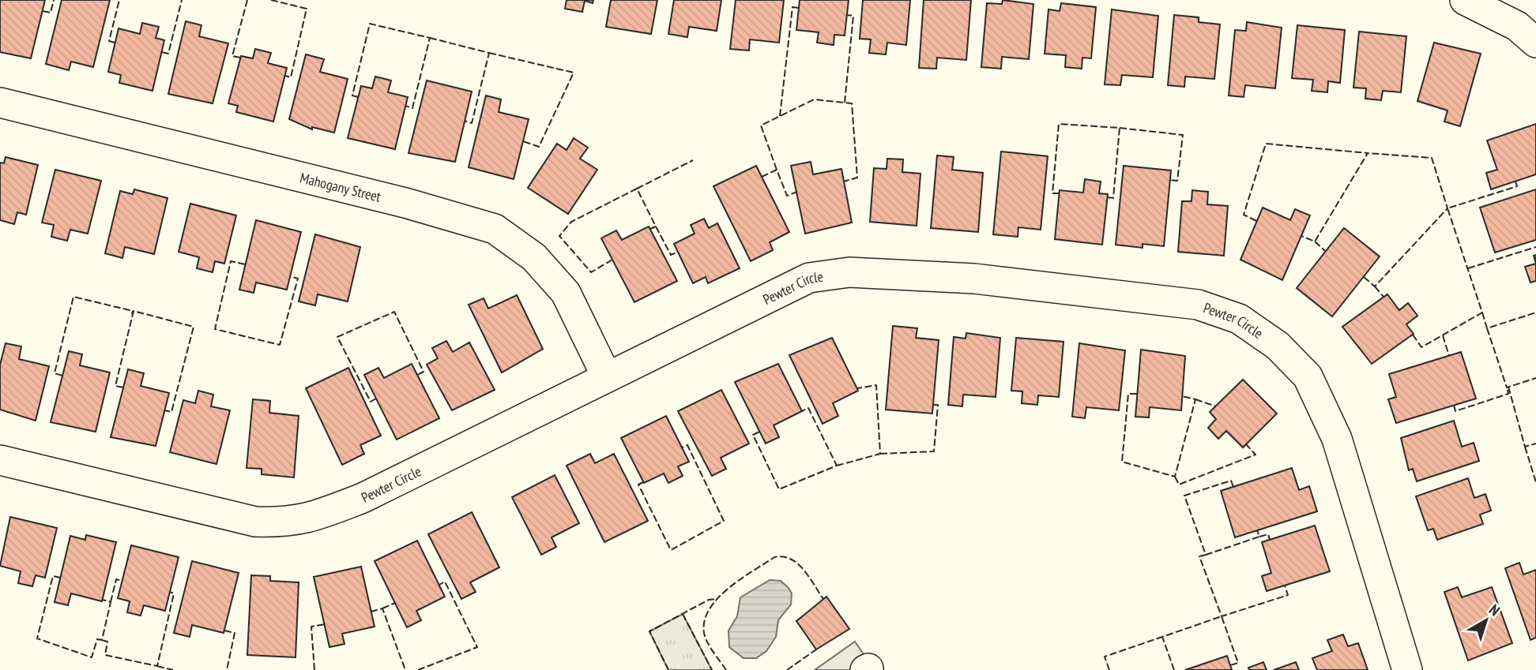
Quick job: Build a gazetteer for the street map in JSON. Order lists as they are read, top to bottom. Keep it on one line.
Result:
{"streets":{"street":["Mahogany Street","Pewter Circle"]},"crossings":[["Mahogany Street","Pewter Circle"]],"north":"top right"}
